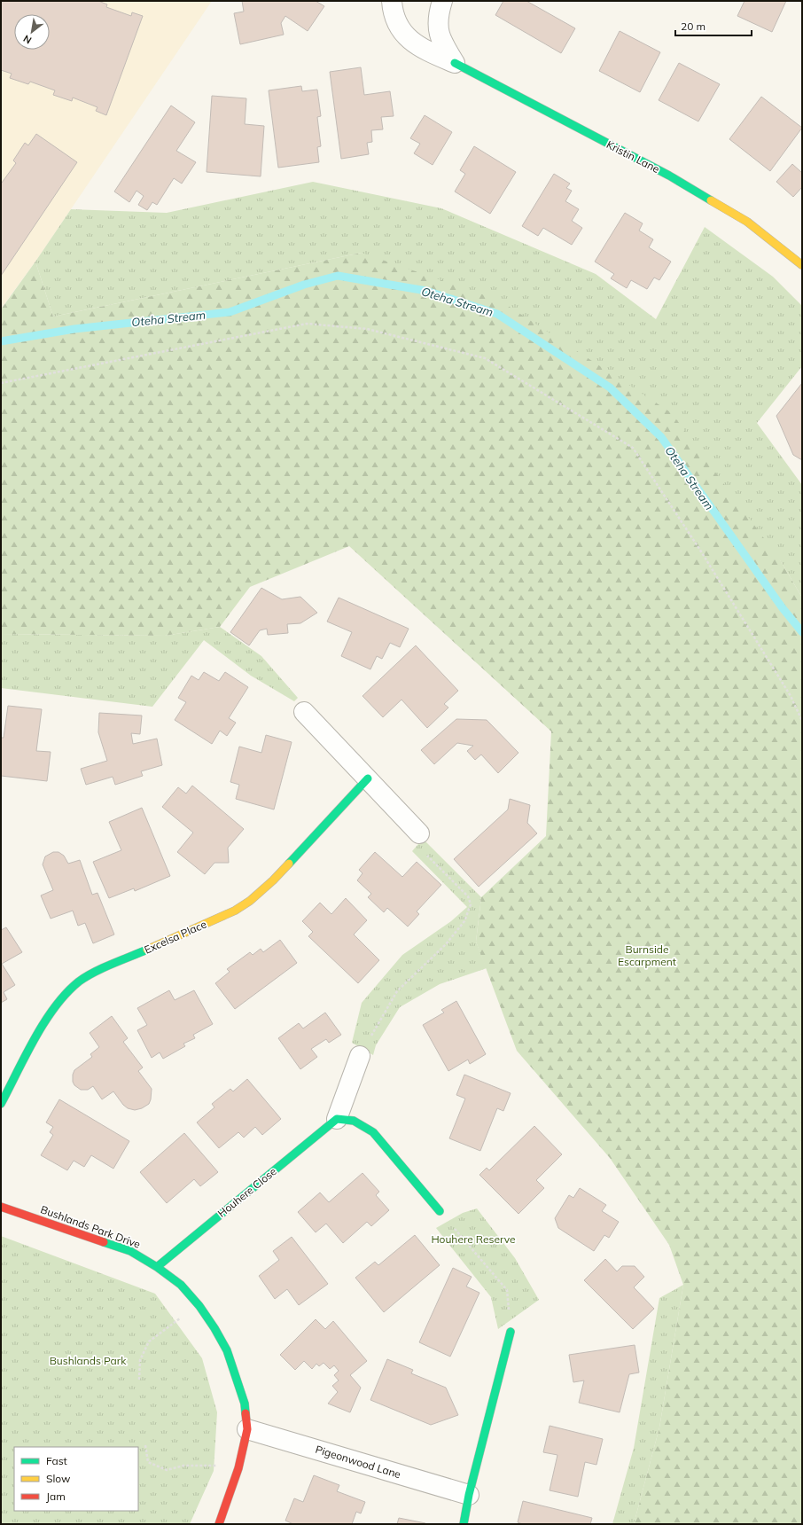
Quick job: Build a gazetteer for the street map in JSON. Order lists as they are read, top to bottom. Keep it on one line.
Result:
{"streets":{"street":["Kristin Lane","Excelsa Place","Houhere Close","Bushlands Park Drive","Pigeonwood Lane"]},"crossings":[["Houhere Close","Bushlands Park Drive"],["Bushlands Park Drive","Pigeonwood Lane"]],"water":["Oteha Stream"],"parks":["Burnside Escarpment","Houhere Reserve","Bushlands Park"],"legend":["Fast","Slow","Jam"],"scale_bar":"20 m","north":"bottom left"}
